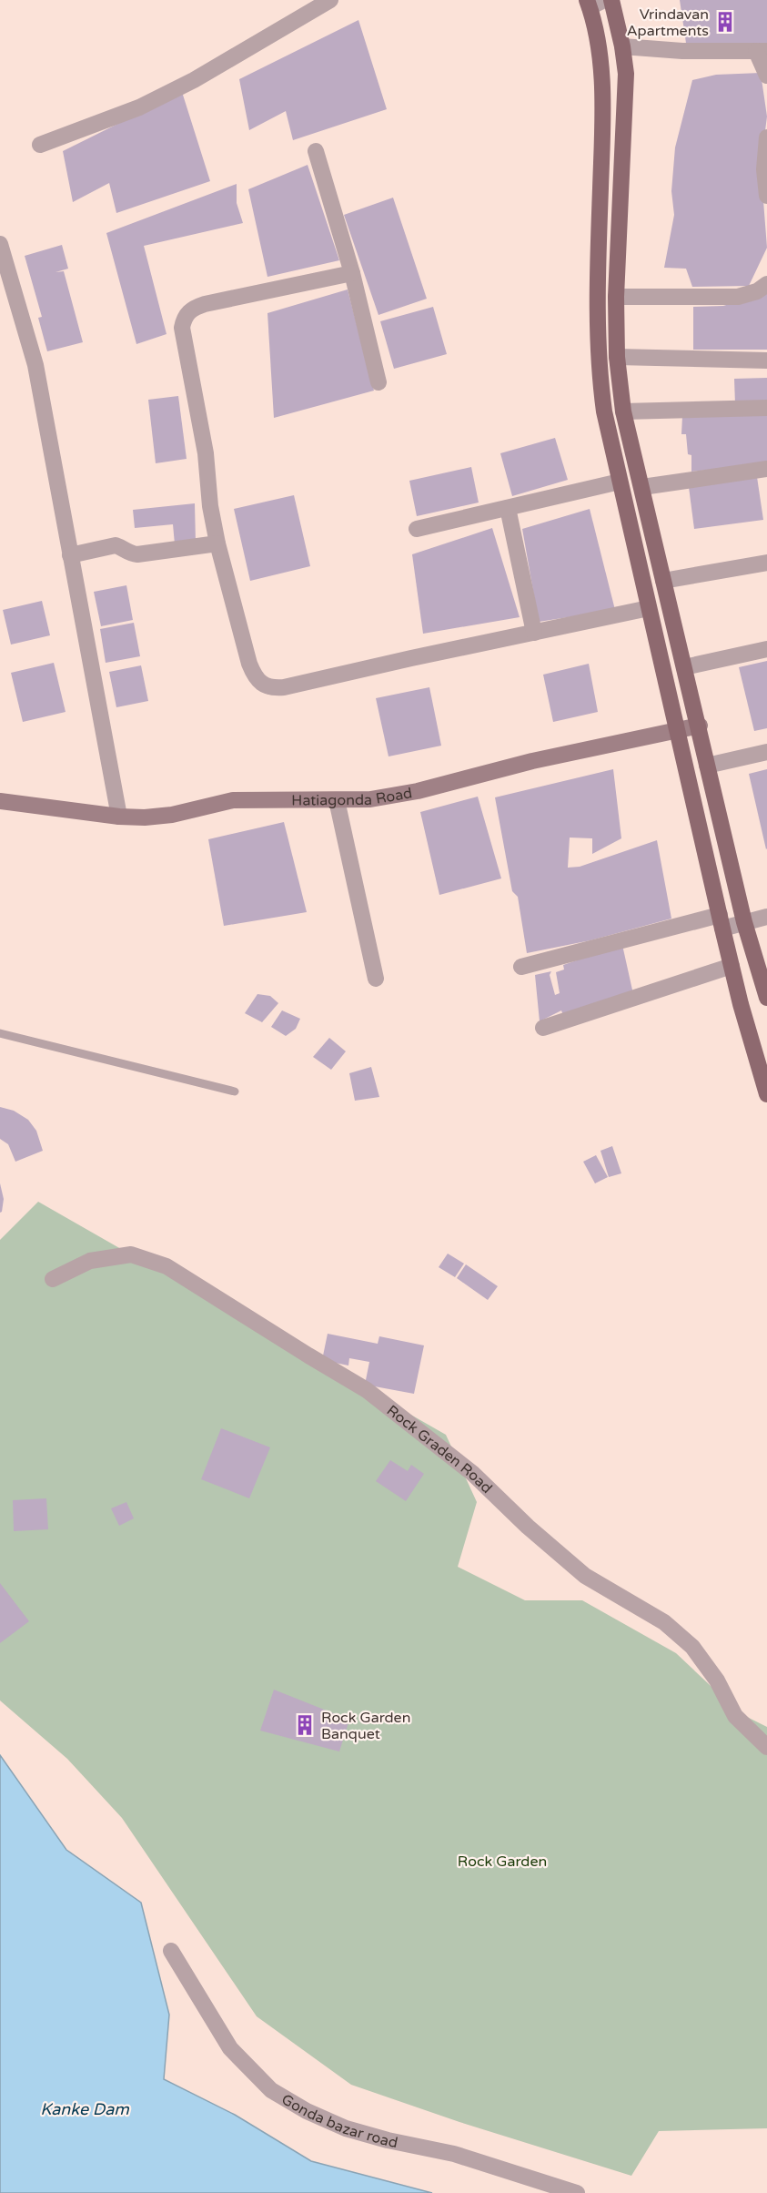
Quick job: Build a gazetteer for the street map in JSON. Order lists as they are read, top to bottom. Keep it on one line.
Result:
{"streets":{"street":["Hatiagonda Road","Rock Graden Road","Gonda bazar road"]},"water":["Kanke Dam"],"parks":["Rock Garden"],"places":{"building":["Vrindavan Apartments","Rock Garden Banquet"]}}
